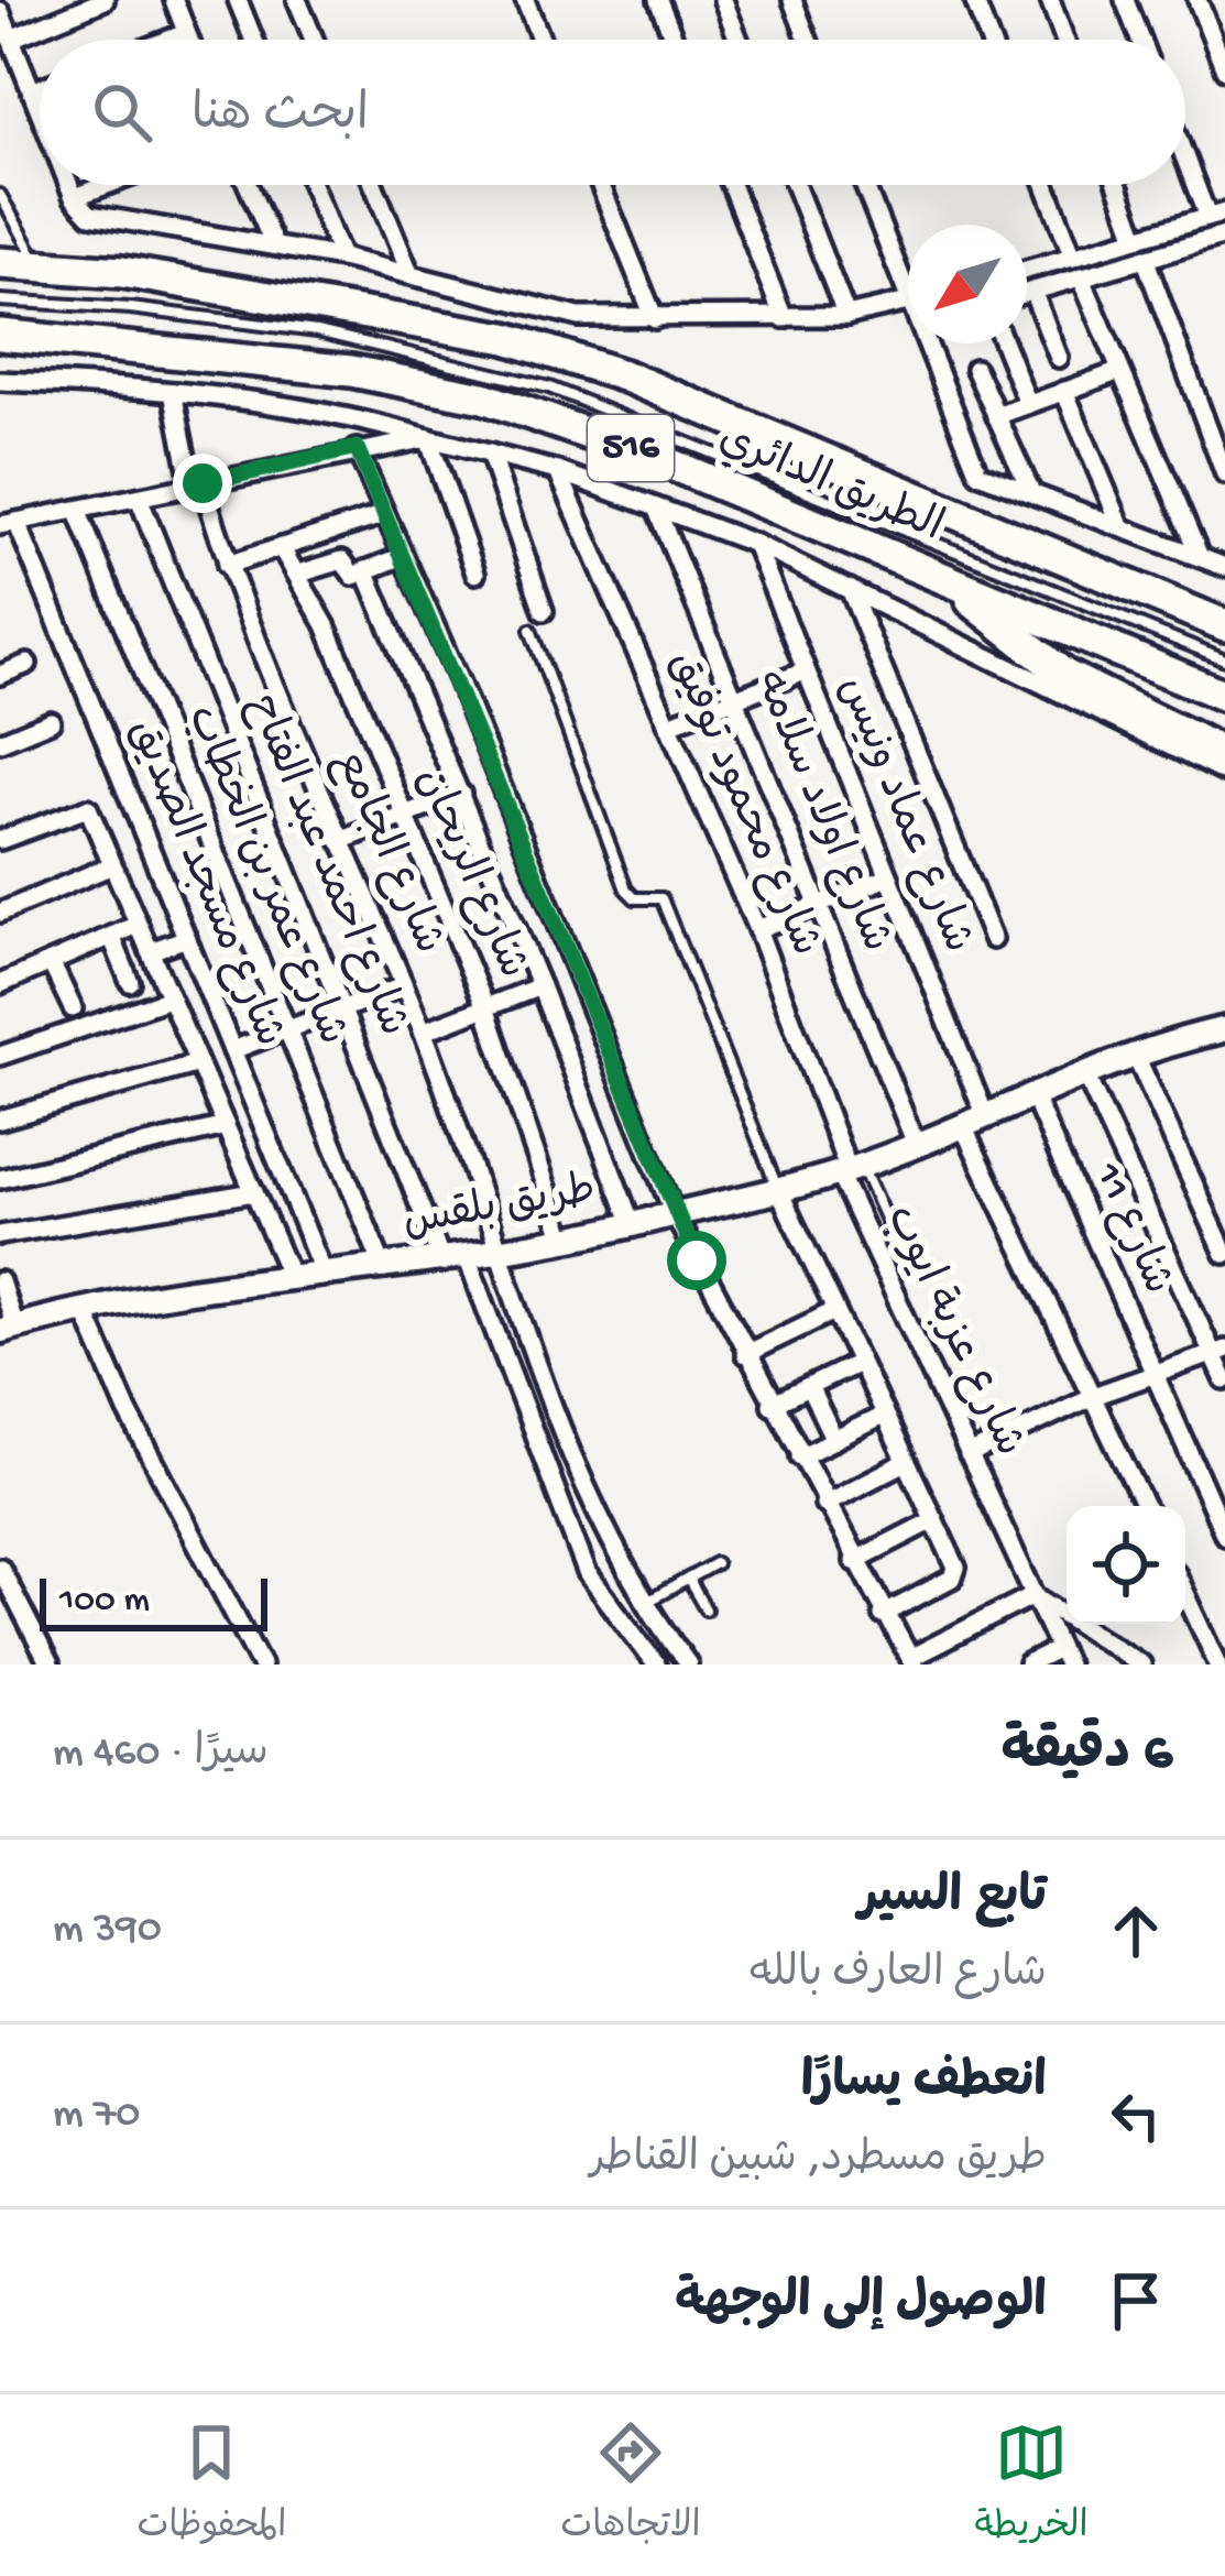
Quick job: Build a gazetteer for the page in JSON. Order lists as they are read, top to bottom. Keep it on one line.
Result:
{"streets":{"highway":["516","الطريق الدائري"],"main road":["طريق بلقس"],"street":["شارع محمود توفيق","شارع اولاد سلامه","شارع عماد ونيس","شارع الجامع","شارع احمد عبد الفتاح","شارع الريحان","شارع عمر بن الخطاب","شارع مسجد الصديق","شارع 11","شارع عزبة ايوب"]},"crossings":[["شارع محمود توفيق","طريق بلقس"],["شارع محمود توفيق","شارع عزبة ايوب"],["شارع اولاد سلامه","طريق بلقس"],["شارع عماد ونيس","طريق بلقس"],["شارع الجامع","طريق بلقس"],["شارع احمد عبد الفتاح","طريق بلقس"],["شارع الريحان","طريق بلقس"],["شارع عمر بن الخطاب","طريق بلقس"],["شارع مسجد الصديق","طريق بلقس"],["طريق بلقس","شارع 11"],["طريق بلقس","شارع عزبة ايوب"]],"scale_bar":"100 m","north":"bottom left","page":{"search":"ابحث هنا","scale":"100 m","heading":["6 دقيقة","سيرًا · 460 m"],"list":[["تابع السير","شارع العارف بالله","390 m"],["انعطف يسارًا","طريق مسطرد, شبين القناطر","70 m"],"الوصول إلى الوجهة"],"nav":["الخريطة","الاتجاهات","المحفوظات"]}}
